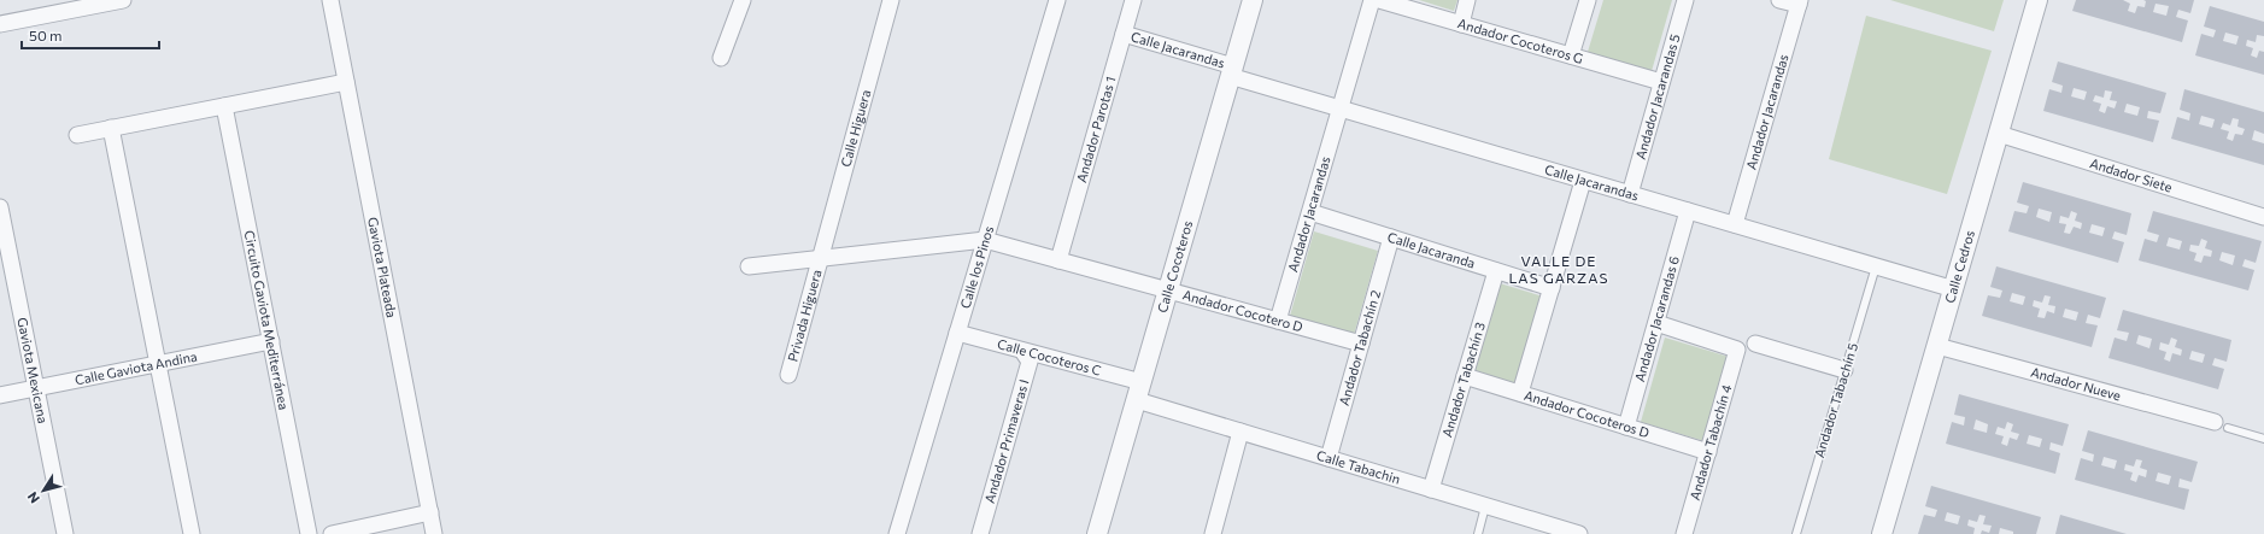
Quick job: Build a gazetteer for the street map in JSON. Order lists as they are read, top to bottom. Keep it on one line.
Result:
{"streets":{"street":["Andador Cocoteros G","Calle Jacarandas","Andador Jacarandas 5","Andador Jacarandas","Calle Higuera","Andador Parotas 1","Andador Siete","Calle Jacaranda","Gaviota Plateada","Calle los Pinos","Calle Cocoteros","Calle Cedros","Andador Cocotero D","Privada Higuera","Andador Jacarandas 6","Circuito Gaviota Mediterránea","Andador Tabachín 2","Calle Cocoteros C","Calle Gaviota Andina","Gaviota Mexicana","Andador Tabachín 3","Andador Nueve","Andador Cocoteros D","Andador Primaveras I","Andador Tabachín 4","Calle Tabachin"],"lane":["Andador Tabachín 5"]},"crossings":[["Andador Cocoteros G","Andador Jacarandas 5"],["Calle Jacarandas","Andador Jacarandas 5"],["Calle Jacarandas","Andador Jacarandas"],["Calle Jacarandas","Andador Parotas 1"],["Calle Jacarandas","Calle Cocoteros"],["Calle Jacarandas","Calle Cedros"],["Calle Jacarandas","Andador Jacarandas 6"],["Calle Jacarandas","Andador Tabachín 5"],["Andador Jacarandas","Calle Jacaranda"],["Andador Jacarandas","Andador Cocotero D"],["Calle Higuera","Privada Higuera"],["Andador Parotas 1","Andador Cocotero D"],["Andador Siete","Calle Cedros"],["Calle Jacaranda","Andador Tabachín 2"],["Calle Jacaranda","Andador Tabachín 3"],["Calle los Pinos","Andador Cocotero D"],["Calle los Pinos","Calle Cocoteros C"],["Calle Cocoteros","Andador Cocotero D"],["Calle Cocoteros","Calle Cocoteros C"],["Calle Cocoteros","Calle Tabachin"],["Calle Cedros","Andador Nueve"],["Andador Cocotero D","Andador Tabachín 2"],["Andador Jacarandas 6","Andador Cocoteros D"],["Andador Jacarandas 6","Andador Tabachín 4"],["Circuito Gaviota Mediterránea","Calle Gaviota Andina"],["Andador Tabachín 2","Calle Tabachin"],["Calle Cocoteros C","Andador Primaveras I"],["Calle Cocoteros C","Calle Tabachin"],["Calle Gaviota Andina","Gaviota Mexicana"],["Andador Tabachín 3","Andador Cocoteros D"],["Andador Tabachín 3","Calle Tabachin"],["Andador Cocoteros D","Andador Tabachín 4"]],"districts":["VALLE DE LAS GARZAS"],"scale_bar":"50 m","north":"bottom left"}
